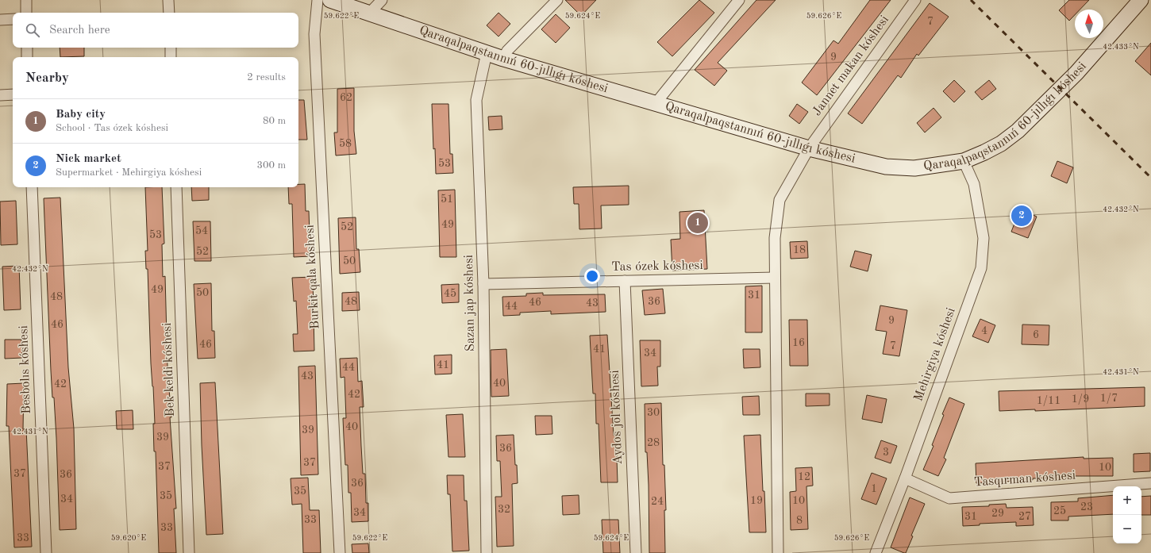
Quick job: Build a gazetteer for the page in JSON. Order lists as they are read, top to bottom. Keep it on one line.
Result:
{"streets":{"street":["Qaraqalpaqstannıń 60-jıllıǵı kóshesi","Jannet makan kóshesi","Tas ózek kóshesi","Burkit qala kóshesi","Sazan jap kóshesi","Mehirgiya kóshesi","Besbolıs kóshesi","Bek keldi kóshesi","Aydos jol kóshesi","Tasqırman kóshesi"]},"crossings":[["Qaraqalpaqstannıń 60-jıllıǵı kóshesi","Jannet makan kóshesi"],["Qaraqalpaqstannıń 60-jıllıǵı kóshesi","Sazan jap kóshesi"],["Qaraqalpaqstannıń 60-jıllıǵı kóshesi","Mehirgiya kóshesi"],["Tas ózek kóshesi","Sazan jap kóshesi"],["Tas ózek kóshesi","Aydos jol kóshesi"],["Mehirgiya kóshesi","Tasqırman kóshesi"]],"house_numbers":["7","9","62","58","53","51","49","52","54","53","18","52","50","49","50","45","31","48","48","36","46","43","44","9","46","4","6","16","46","7","41","34","41","44","43","40","42","42","1/7","1/9","1/11","30","40","39","39","28","36","3","37","37","10","37","36","12","36","1","35","35","34","19","10","24","23","32","25","34","29","31","27","33","8","33","33"],"north":"top","page":{"search":"Search here","heading":["Nearby","2 results"],"list":[{"mark":"1","name":"Baby city","note":"School · Tas ózek kóshesi","value":"80 m"},{"mark":"2","name":"Nick market","note":"Supermarket · Mehirgiya kóshesi","value":"300 m"}],"pins":["2","1"],"map_buttons":["+","−"]},"coordinates":["59.622°E","59.624°E","59.626°E","42.433°N","42.432°N","42.431°N","59.620°E"]}
